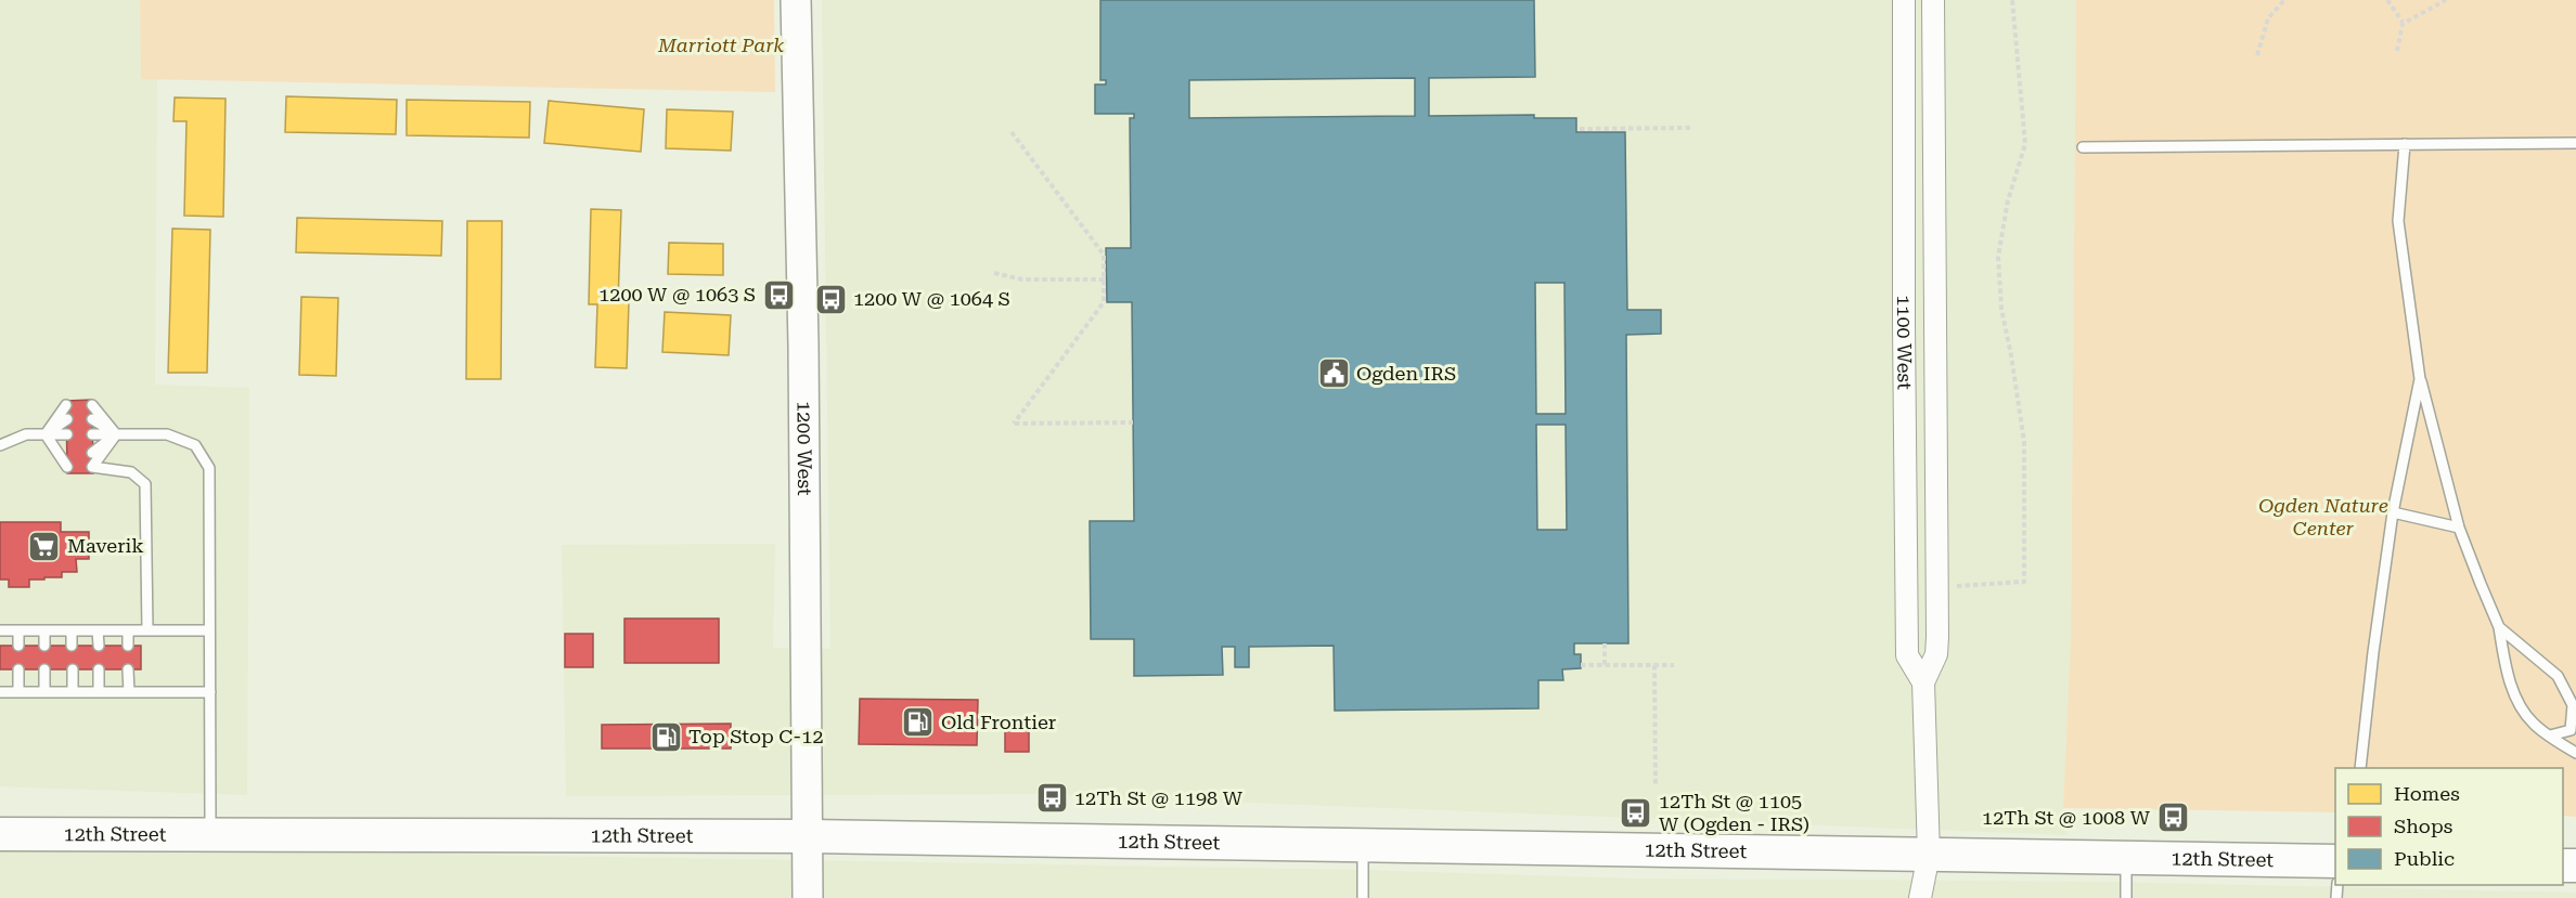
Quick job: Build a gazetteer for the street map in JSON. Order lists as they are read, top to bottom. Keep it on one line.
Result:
{"streets":{"main road":["12th Street"],"street":["1100 West","1200 West"]},"crossings":[["1100 West","12th Street"],["1200 West","12th Street"]],"parks":["Marriott Park","Ogden Nature Center"],"places":{"bus stop":["1200 W @ 1063 S","1200 W @ 1064 S","12Th St @ 1198 W","12Th St @ 1105 W (Ogden - IRS)","12Th St @ 1008 W"],"public building":["Ogden IRS"],"supermarket":["Maverik"],"fuel station":["Old Frontier","Top Stop C-12"]},"legend":["Homes","Shops","Public"]}
